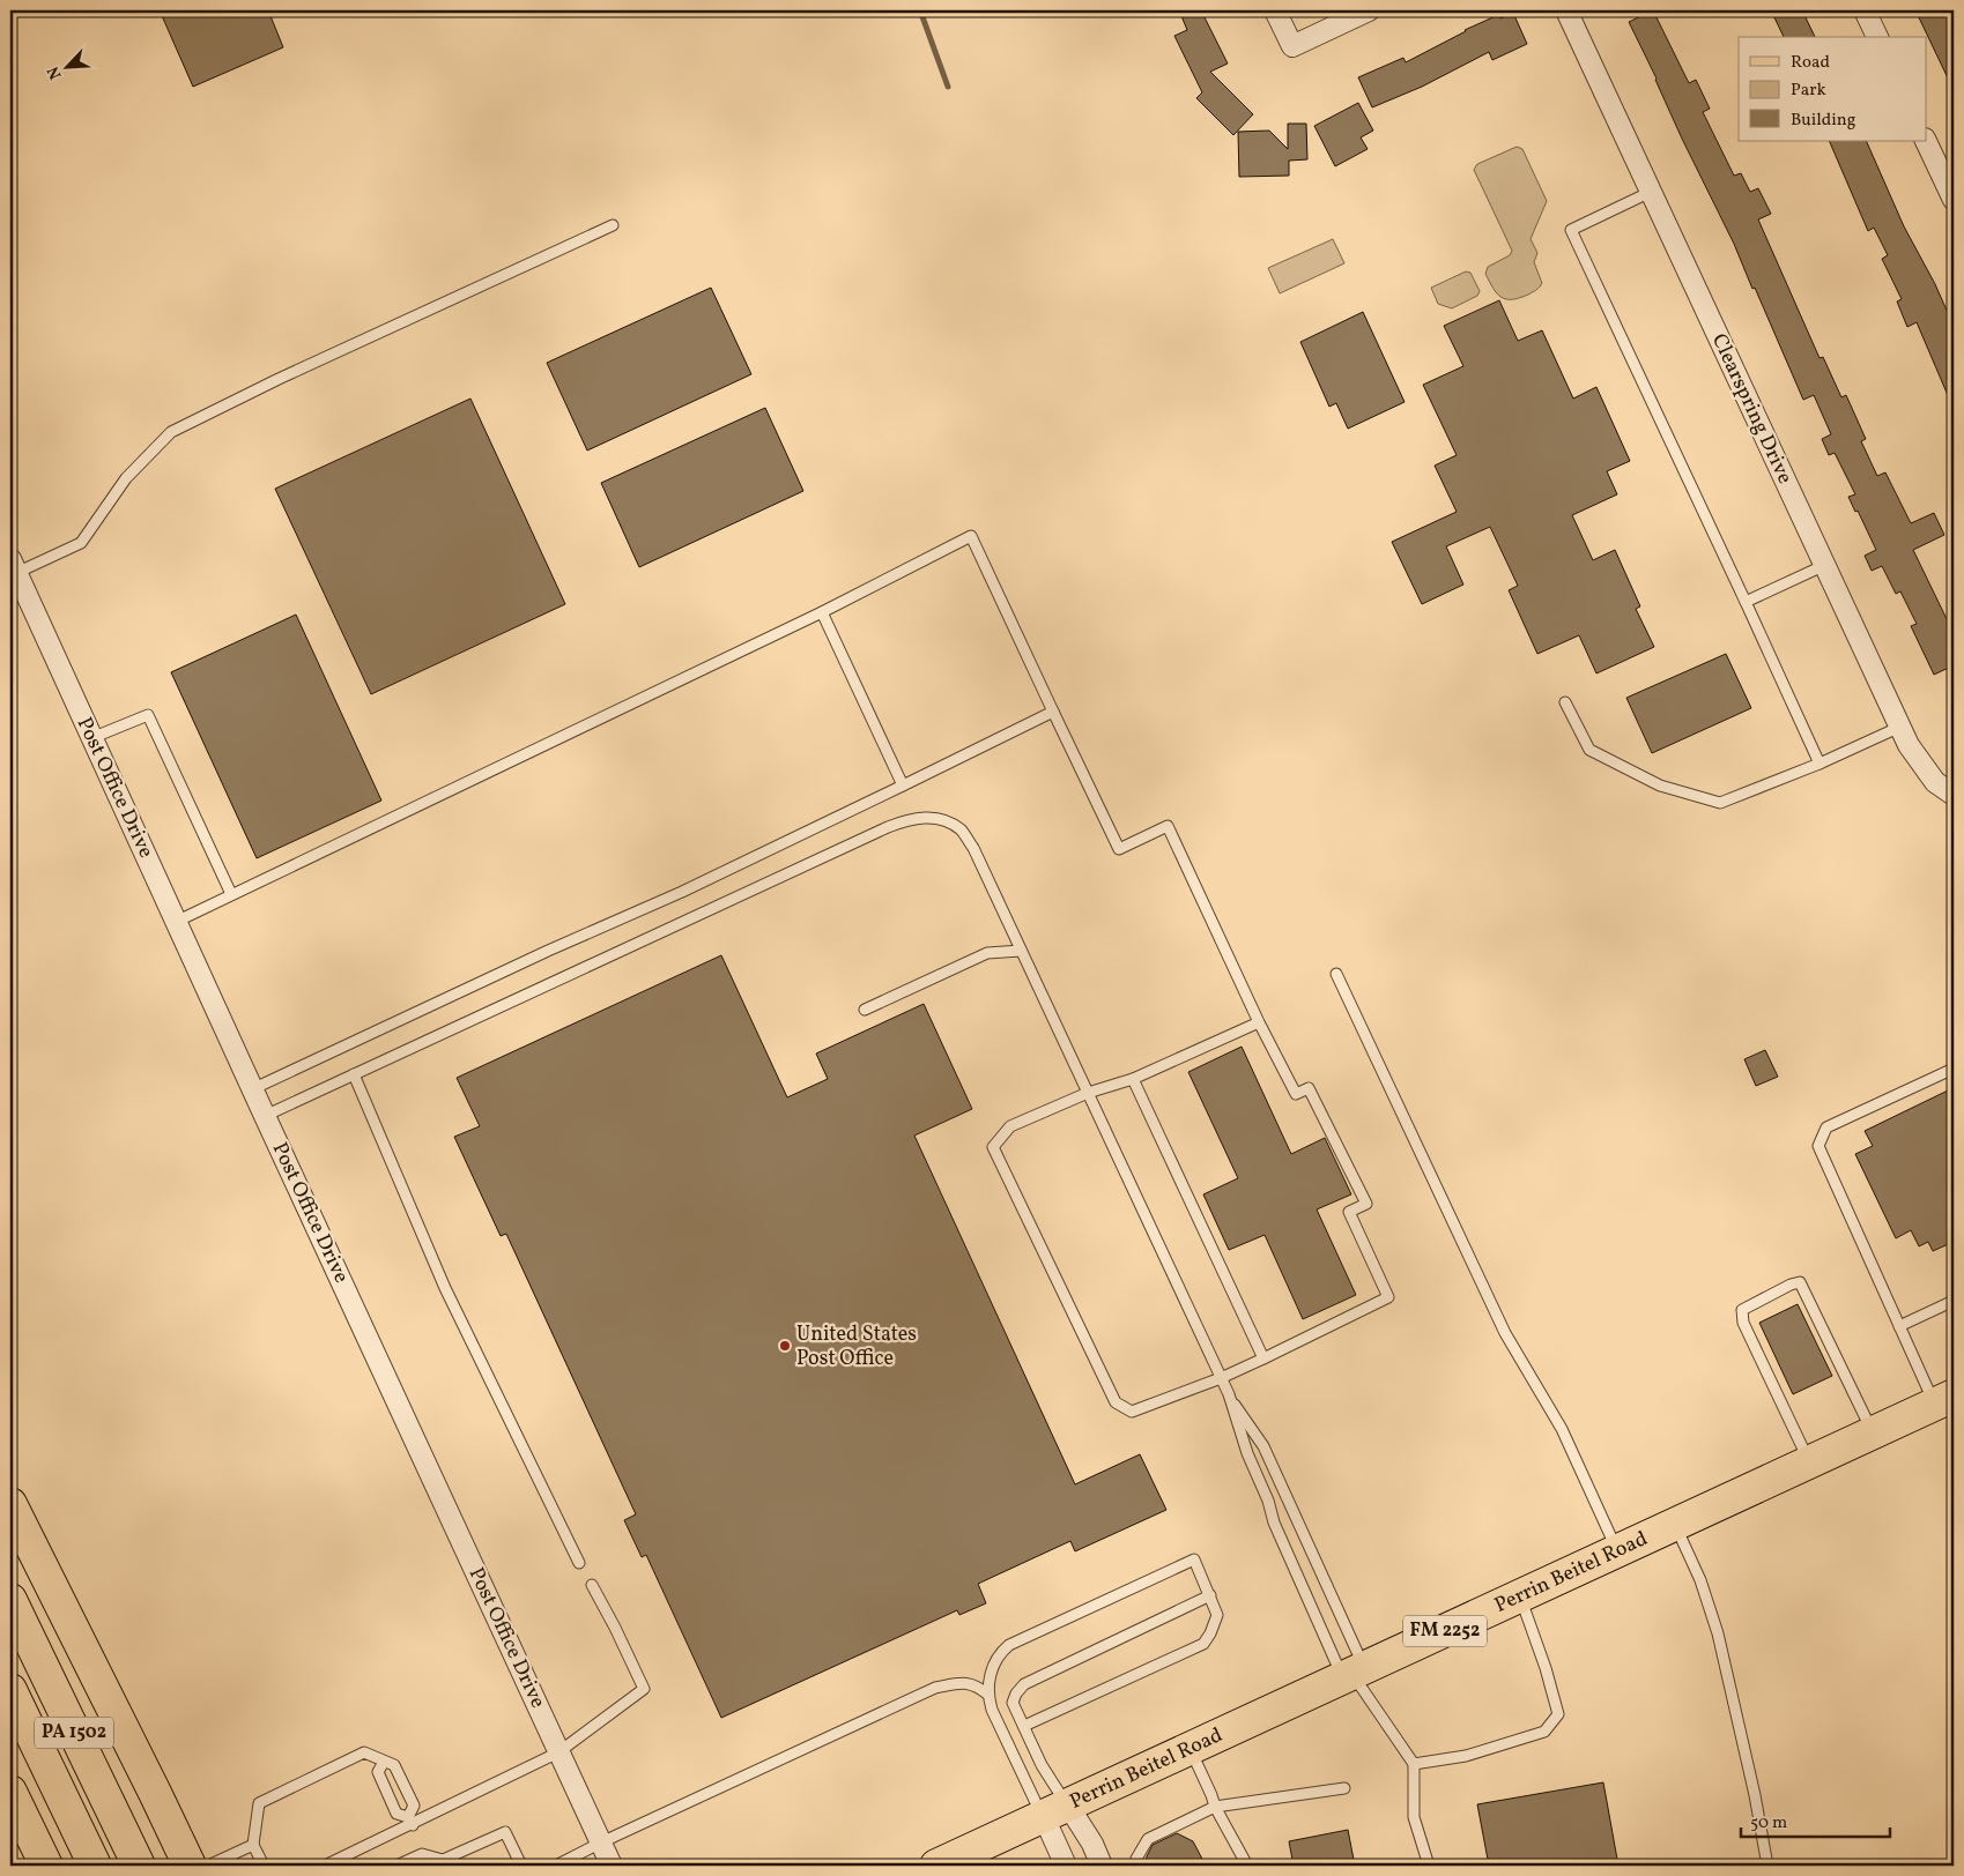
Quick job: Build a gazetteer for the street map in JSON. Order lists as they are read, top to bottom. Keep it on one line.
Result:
{"streets":{"main road":["Perrin Beitel Road","FM 2252","PA 1502"],"street":["Clearspring Drive","Post Office Drive"]},"places":["United States Post Office"],"legend":["Road","Park","Building"],"scale_bar":"50 m","north":"bottom left"}
